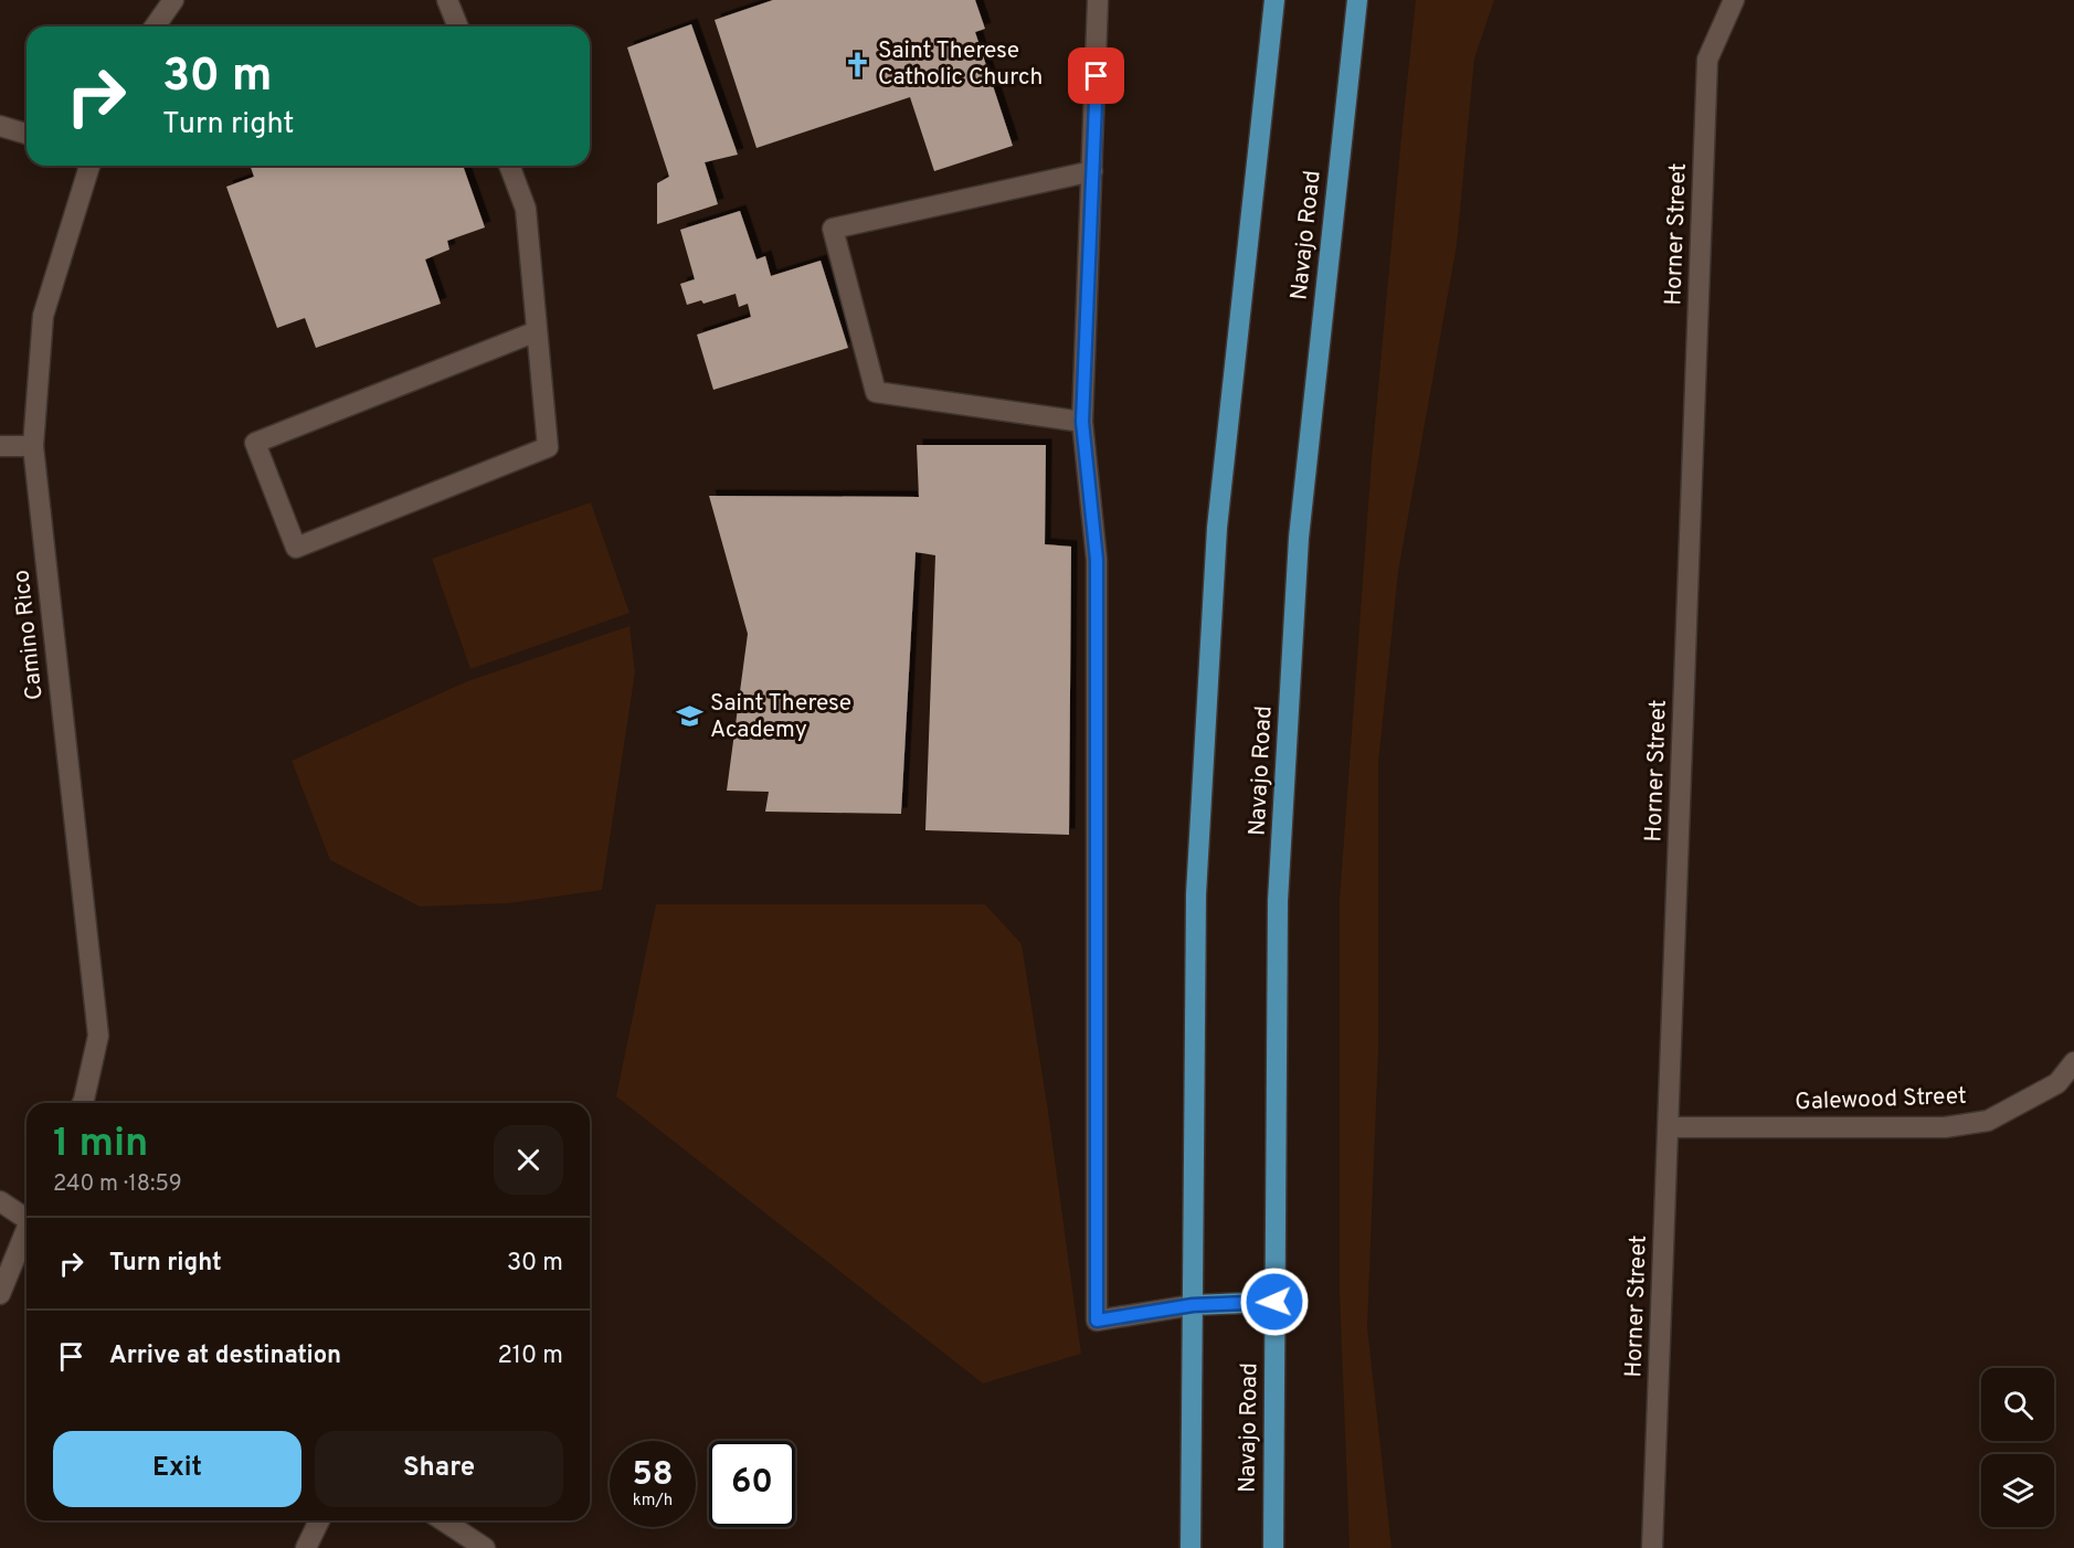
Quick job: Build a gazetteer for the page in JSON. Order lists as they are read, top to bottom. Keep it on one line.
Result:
{"streets":{"main road":["Navajo Road"],"street":["Horner Street","Camino Rico","Galewood Street"]},"crossings":[["Horner Street","Galewood Street"]],"places":{"church":["Saint Therese Catholic Church"],"school or university":["Saint Therese Academy"]},"page":{"turn":["30 m","Turn right"],"heading":["1 min","240 m · 18:59"],"list":[{"name":"Turn right","value":"30 m"},{"name":"Arrive at destination","value":"210 m"}],"buttons":["Exit","Share"],"speed":"58 km/h","limit":"60"}}
